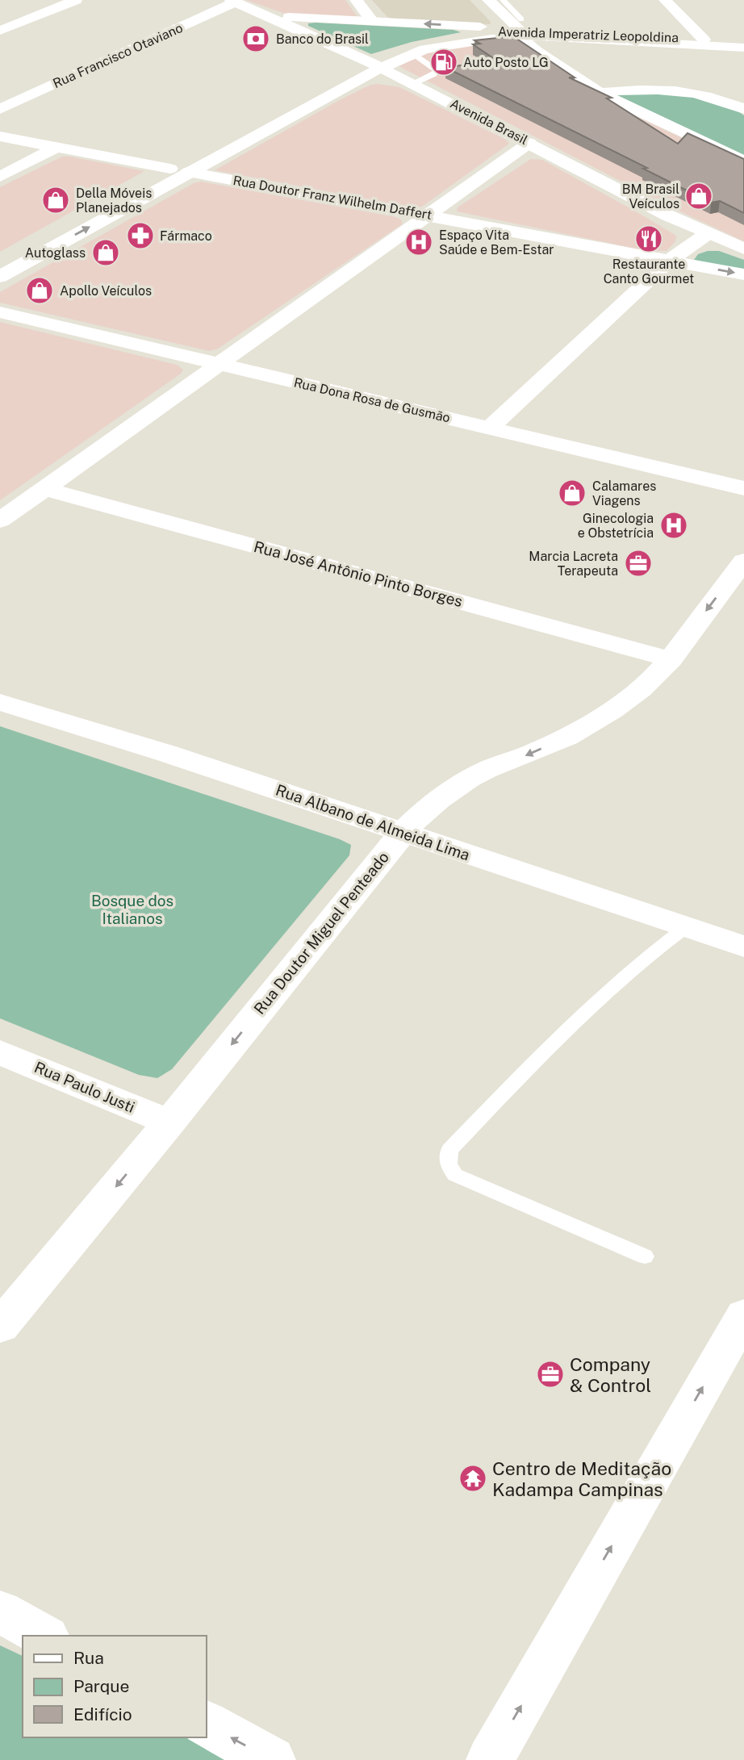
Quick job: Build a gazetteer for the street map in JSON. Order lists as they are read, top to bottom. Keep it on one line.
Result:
{"streets":{"street":["Avenida Imperatriz Leopoldina","Rua Francisco Otaviano","Avenida Brasil","Rua Doutor Franz Wilhelm Daffert","Rua Dona Rosa de Gusmão","Rua José Antônio Pinto Borges","Rua Albano de Almeida Lima","Rua Doutor Miguel Penteado","Rua Paulo Justi"]},"crossings":[["Avenida Imperatriz Leopoldina","Avenida Brasil"],["Rua Francisco Otaviano","Avenida Brasil"],["Rua José Antônio Pinto Borges","Rua Doutor Miguel Penteado"],["Rua Albano de Almeida Lima","Rua Doutor Miguel Penteado"],["Rua Doutor Miguel Penteado","Rua Paulo Justi"]],"one_way":["Rua Doutor Miguel Penteado"],"parks":["Bosque dos Italianos"],"places":{"bank":["Banco do Brasil"],"fuel station":["Auto Posto LG"],"shop":["BM Brasil Veículos","Della Móveis Planejados","Autoglass","Apollo Veículos","Calamares Viagens"],"pharmacy":["Fármaco"],"restaurant":["Restaurante Canto Gourmet"],"hospital":["Espaço Vita Saúde e Bem-Estar","Ginecologia e Obstetrícia"],"office":["Marcia Lacreta Terapeuta","Company & Control"],"temple":["Centro de Meditação Kadampa Campinas"]},"legend":["Rua","Parque","Edifício"]}
